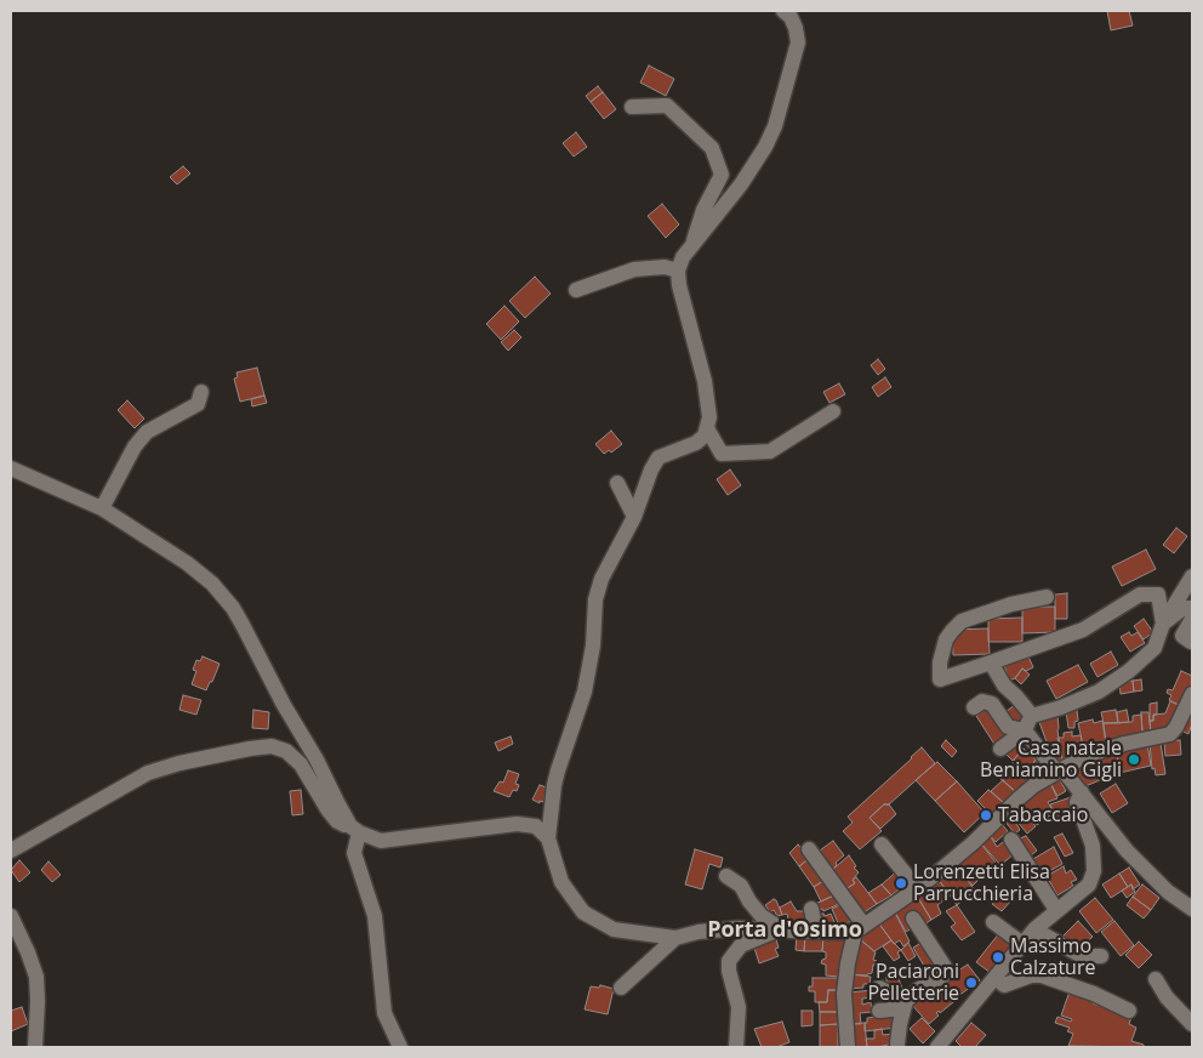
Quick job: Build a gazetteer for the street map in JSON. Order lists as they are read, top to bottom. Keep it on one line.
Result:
{"districts":["Porta d'Osimo"],"places":["Casa natale Beniamino Gigli","Tabaccaio","Lorenzetti Elisa Parrucchieria","Massimo Calzature","Paciaroni Pelletterie"]}
